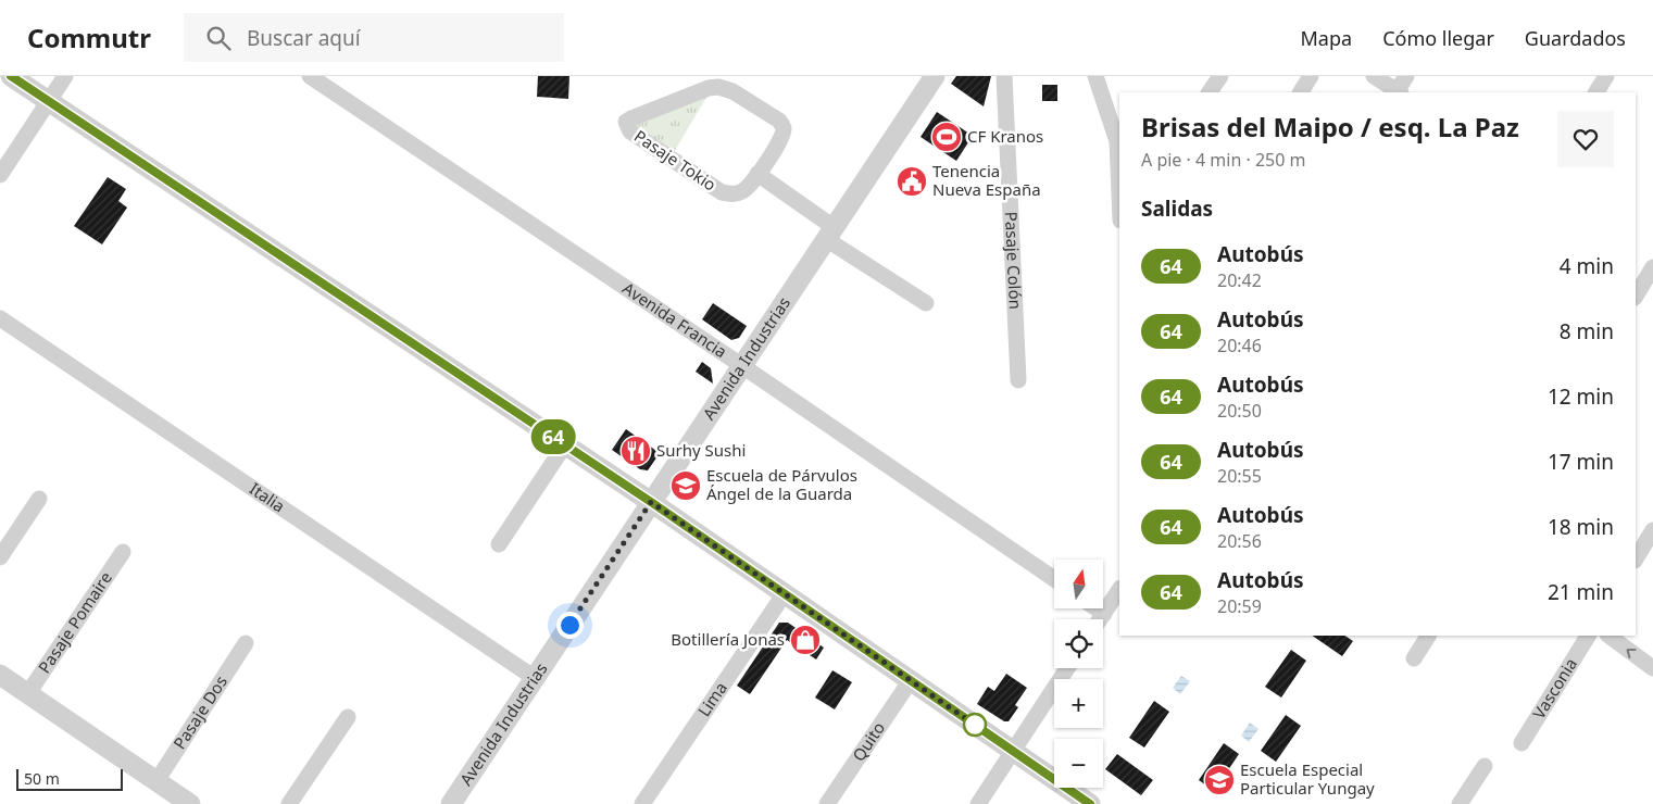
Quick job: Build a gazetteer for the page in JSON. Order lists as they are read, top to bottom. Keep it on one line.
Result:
{"streets":{"street":["Pasaje Tokio","Pasaje Colón","Avenida Francia","Avenida Industrias","Italia","Pasaje Pomaire","Vasconia","Lima","Pasaje Dos","Quito"]},"crossings":[["Avenida Francia","Avenida Industrias"],["Avenida Industrias","Italia"]],"places":{"sports":["CF Kranos"],"public building":["Tenencia Nueva España"],"restaurant":["Surhy Sushi"],"school or university":["Escuela de Párvulos Ángel de la Guarda","Escuela Especial Particular Yungay"],"shop":["Botillería Jonas"]},"lines":["bus line 64"],"scale_bar":"50 m","north":"top","page":{"header":"Commutr","search":"Buscar aquí","nav":["Mapa","Cómo llegar","Guardados"],"on_map":"64","heading":[["Brisas del Maipo / esq. La Paz","A pie · 4 min · 250 m"],"Salidas"],"list":[{"mark":"64","name":"Autobús","note":"20:42","value":"4 min"},{"mark":"64","name":"Autobús","note":"20:46","value":"8 min"},{"mark":"64","name":"Autobús","note":"20:50","value":"12 min"},{"mark":"64","name":"Autobús","note":"20:55","value":"17 min"},{"mark":"64","name":"Autobús","note":"20:56","value":"18 min"},{"mark":"64","name":"Autobús","note":"20:59","value":"21 min"}],"map_buttons":["+","−"],"scale":"50 m"}}
